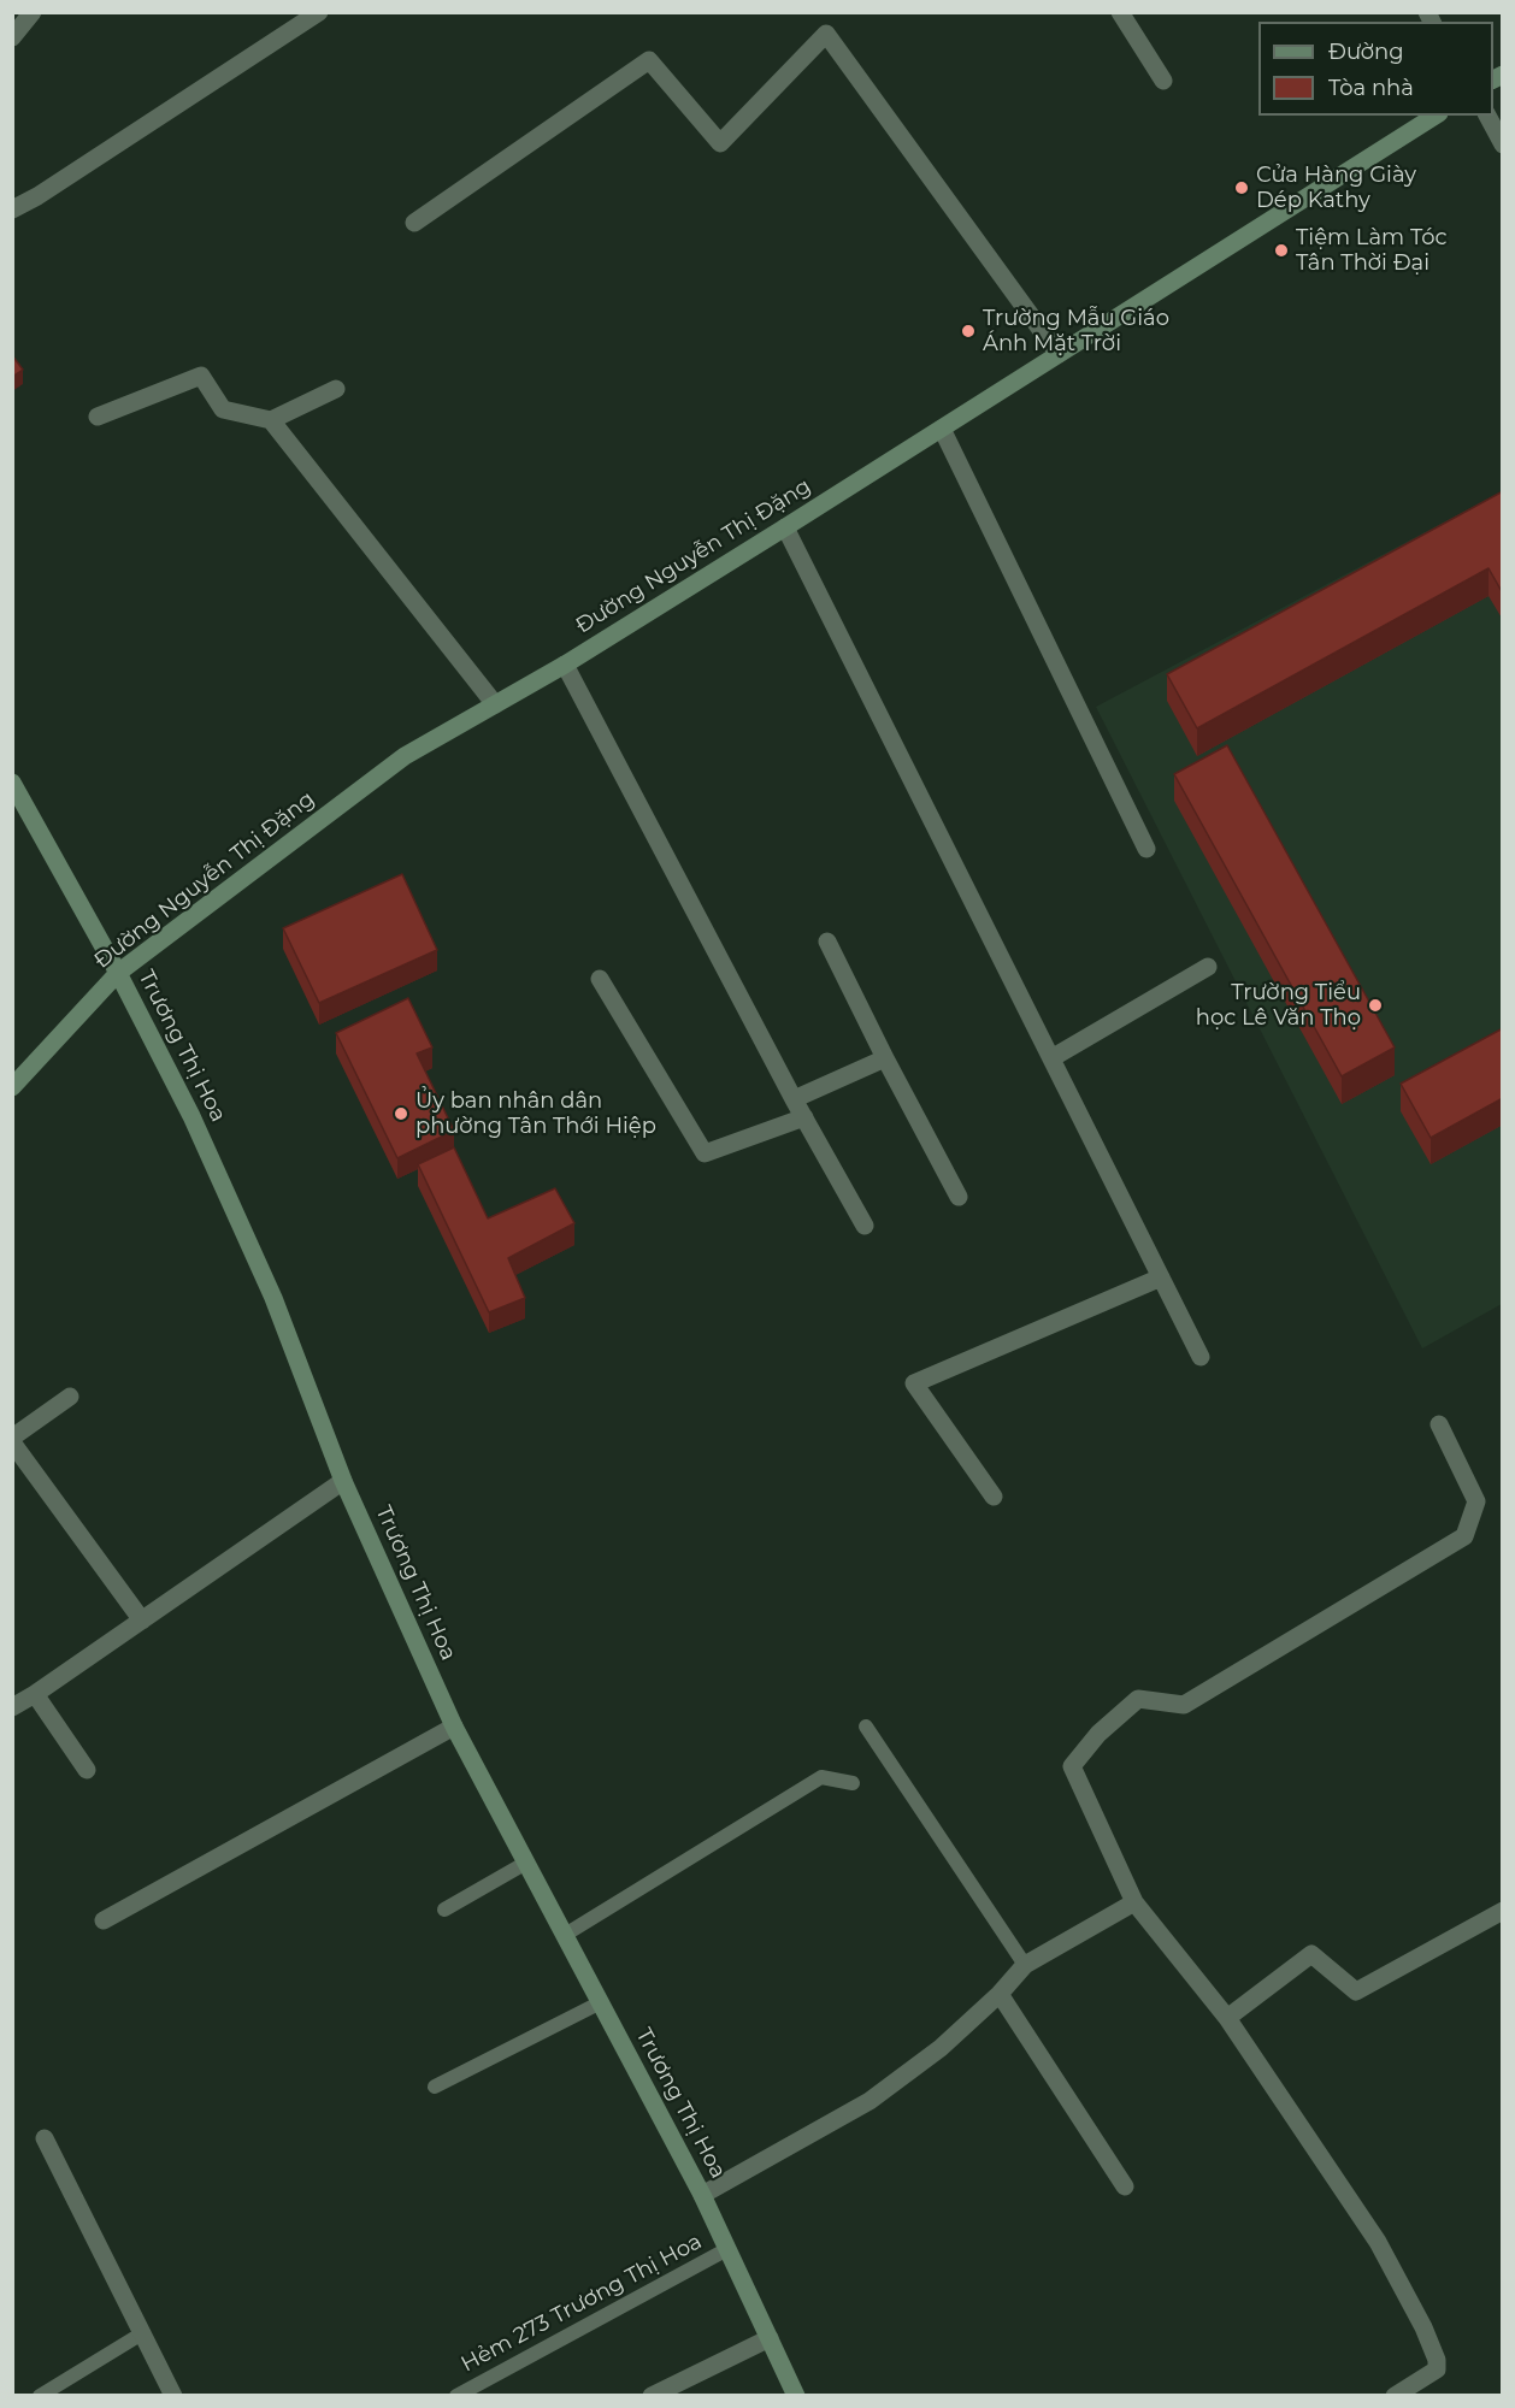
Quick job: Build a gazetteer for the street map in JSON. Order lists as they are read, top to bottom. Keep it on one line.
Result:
{"streets":{"street":["Đường Nguyễn Thị Đặng","Trương Thị Hoa"],"lane":["Hẻm 273 Trương Thị Hoa"]},"crossings":[["Đường Nguyễn Thị Đặng","Trương Thị Hoa"],["Trương Thị Hoa","Hẻm 273 Trương Thị Hoa"]],"places":["Cửa Hàng Giày Dép Kathy","Tiệm Làm Tóc Tân Thời Đại","Trường Mẫu Giáo Ánh Mặt Trời","Trường Tiểu học Lê Văn Thọ","Ủy ban nhân dân phường Tân Thới Hiệp"],"legend":["Đường","Tòa nhà"]}
